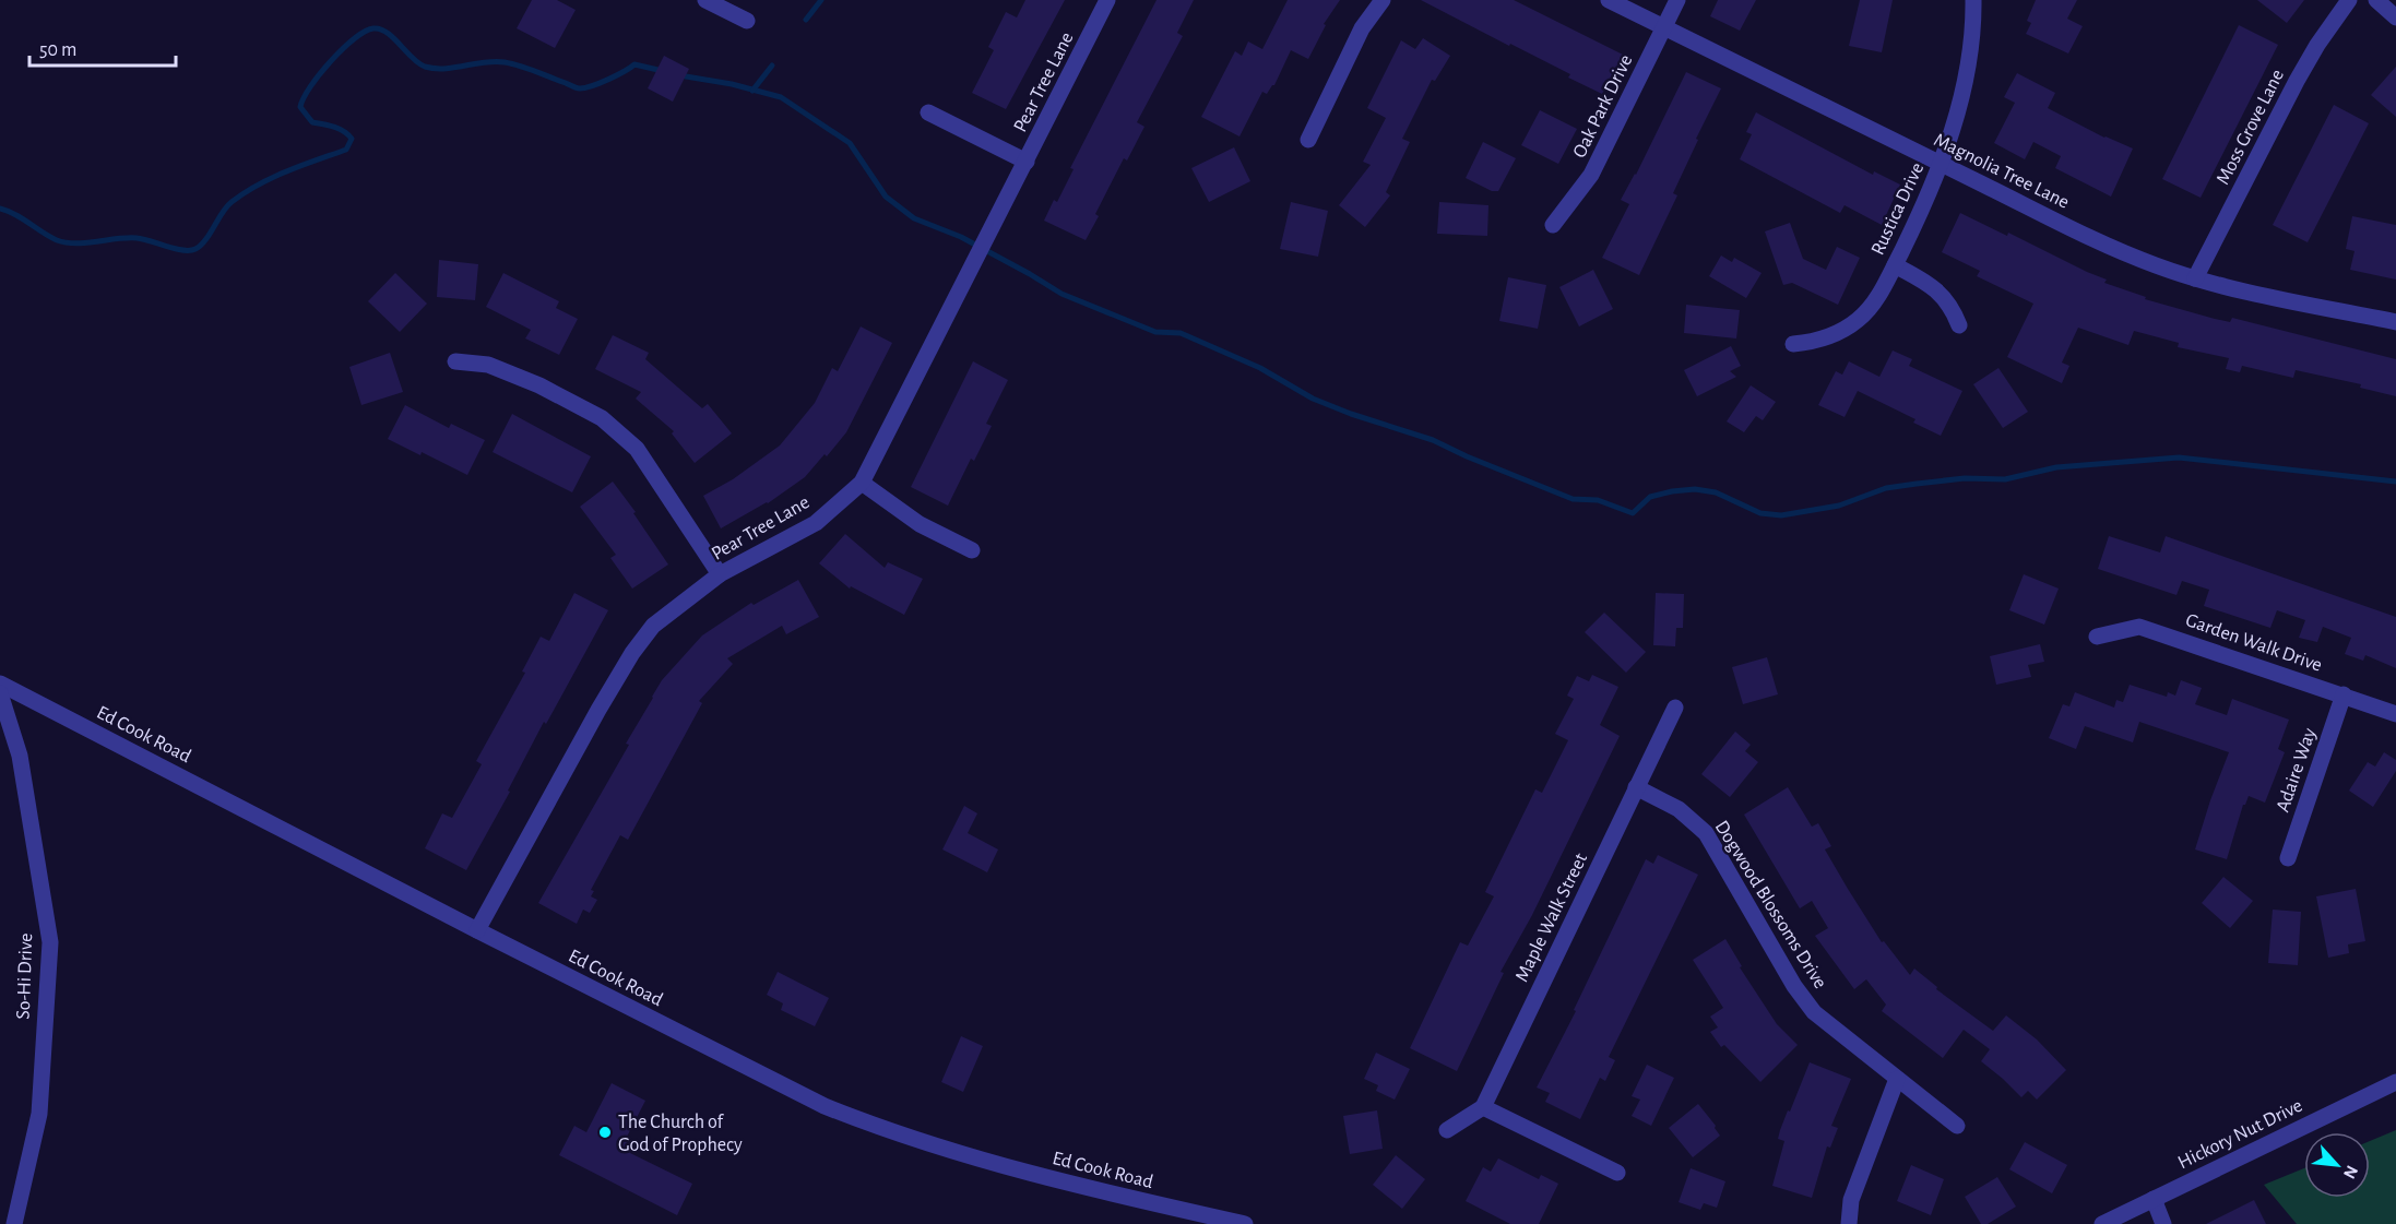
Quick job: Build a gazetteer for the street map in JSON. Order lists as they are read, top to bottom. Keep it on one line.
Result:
{"streets":{"street":["Pear Tree Lane","Oak Park Drive","Moss Grove Lane","Magnolia Tree Lane","Rustica Drive","Garden Walk Drive","Ed Cook Road","Adaire Way","Dogwood Blossoms Drive","Maple Walk Street","So-Hi Drive","Hickory Nut Drive"]},"crossings":[["Pear Tree Lane","Ed Cook Road"],["Oak Park Drive","Magnolia Tree Lane"],["Moss Grove Lane","Magnolia Tree Lane"],["Magnolia Tree Lane","Rustica Drive"],["Garden Walk Drive","Adaire Way"],["Dogwood Blossoms Drive","Maple Walk Street"]],"places":["The Church of God of Prophecy"],"scale_bar":"50 m","north":"bottom right"}
